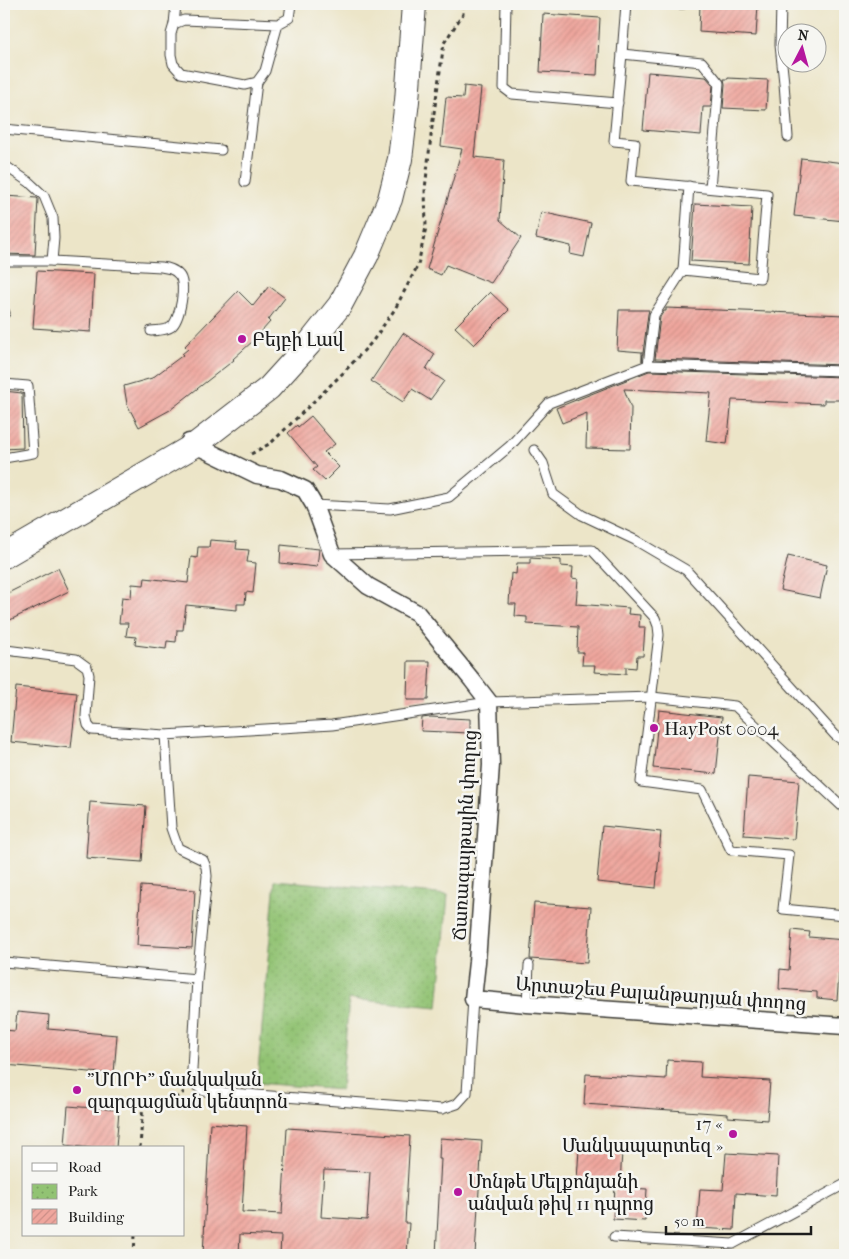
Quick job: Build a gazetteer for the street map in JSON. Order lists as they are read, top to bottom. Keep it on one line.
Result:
{"streets":{"street":["Ճառագայթային փողոց","Արտաշես Քալանթարյան փողոց"]},"crossings":[["Ճառագայթային փողոց","Արտաշես Քալանթարյան փողոց"]],"places":["Բեյբի Լավ","HayPost 0004","\"ՄՈՐԻ\" մանկական զարգացման կենտրոն","17 « Մանկապարտեզ »","Մոնթե Մելքոնյանի անվան թիվ 11 դպրոց"],"legend":["Road","Park","Building"],"scale_bar":"50 m","north":"top"}
